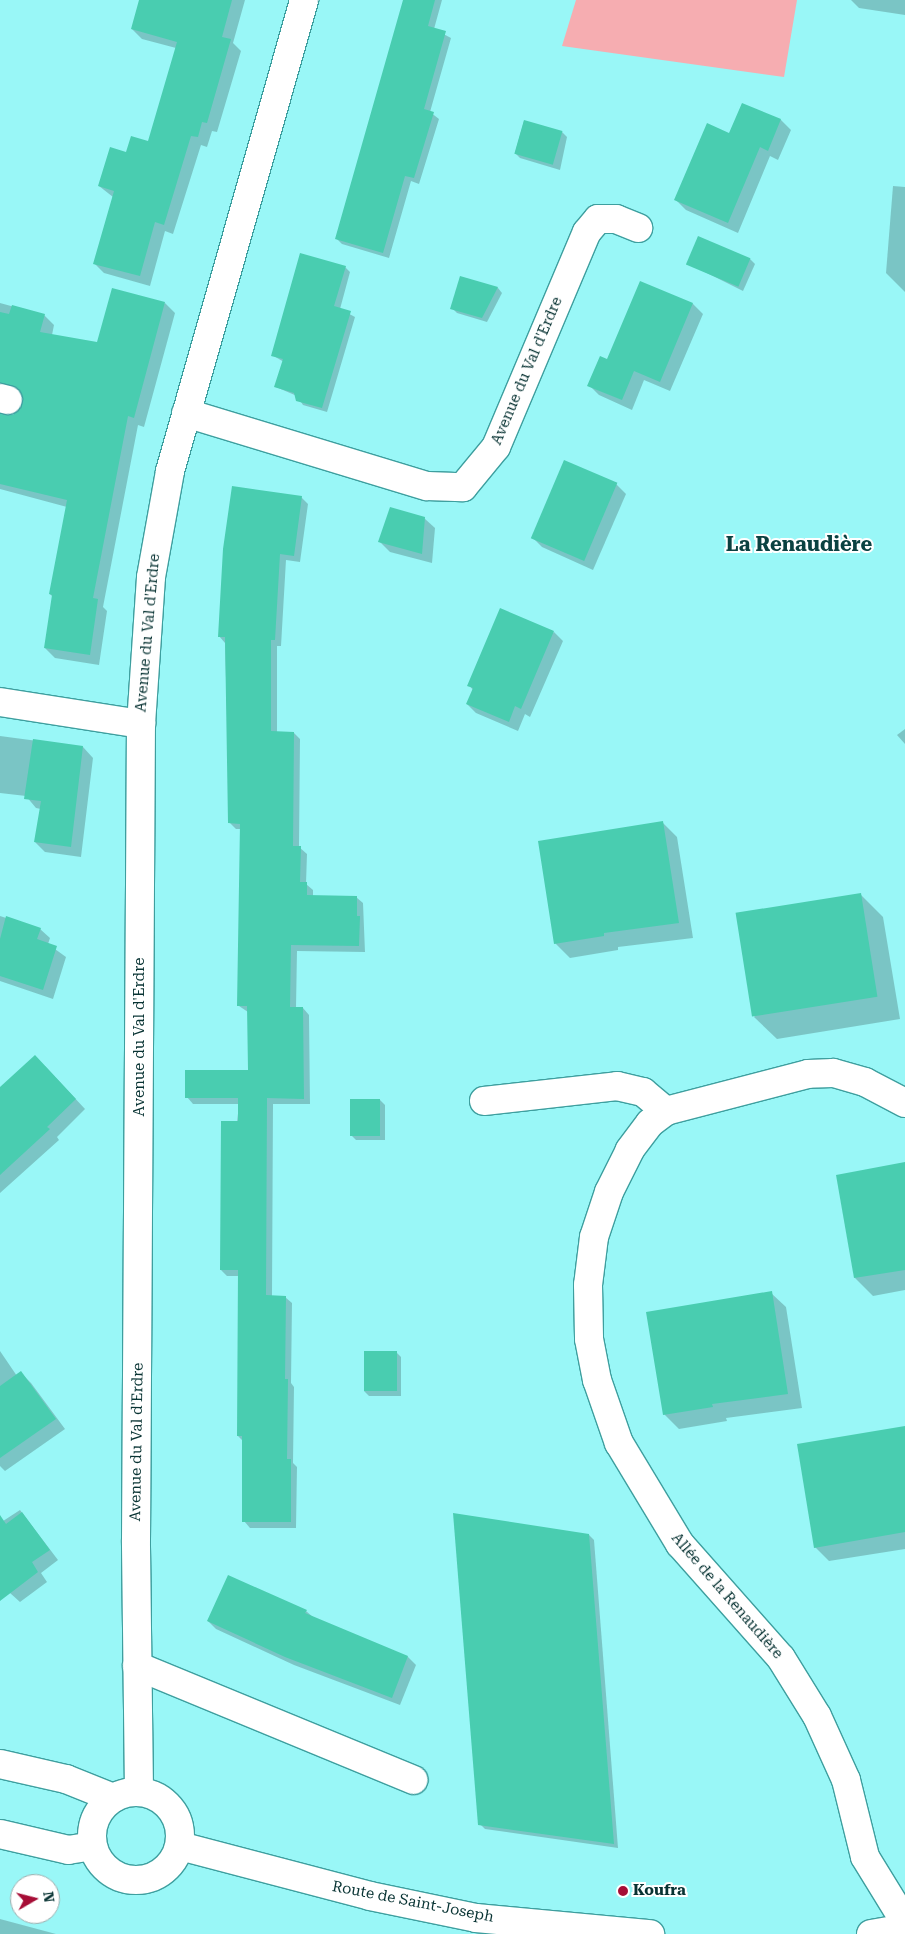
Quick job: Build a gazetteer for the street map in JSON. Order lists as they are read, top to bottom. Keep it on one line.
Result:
{"streets":{"street":["Avenue du Val d'Erdre","Allée de la Renaudière","Route de Saint-Joseph"]},"crossings":[["Avenue du Val d'Erdre","Route de Saint-Joseph"]],"districts":["La Renaudière"],"places":["Koufra"],"north":"right"}
